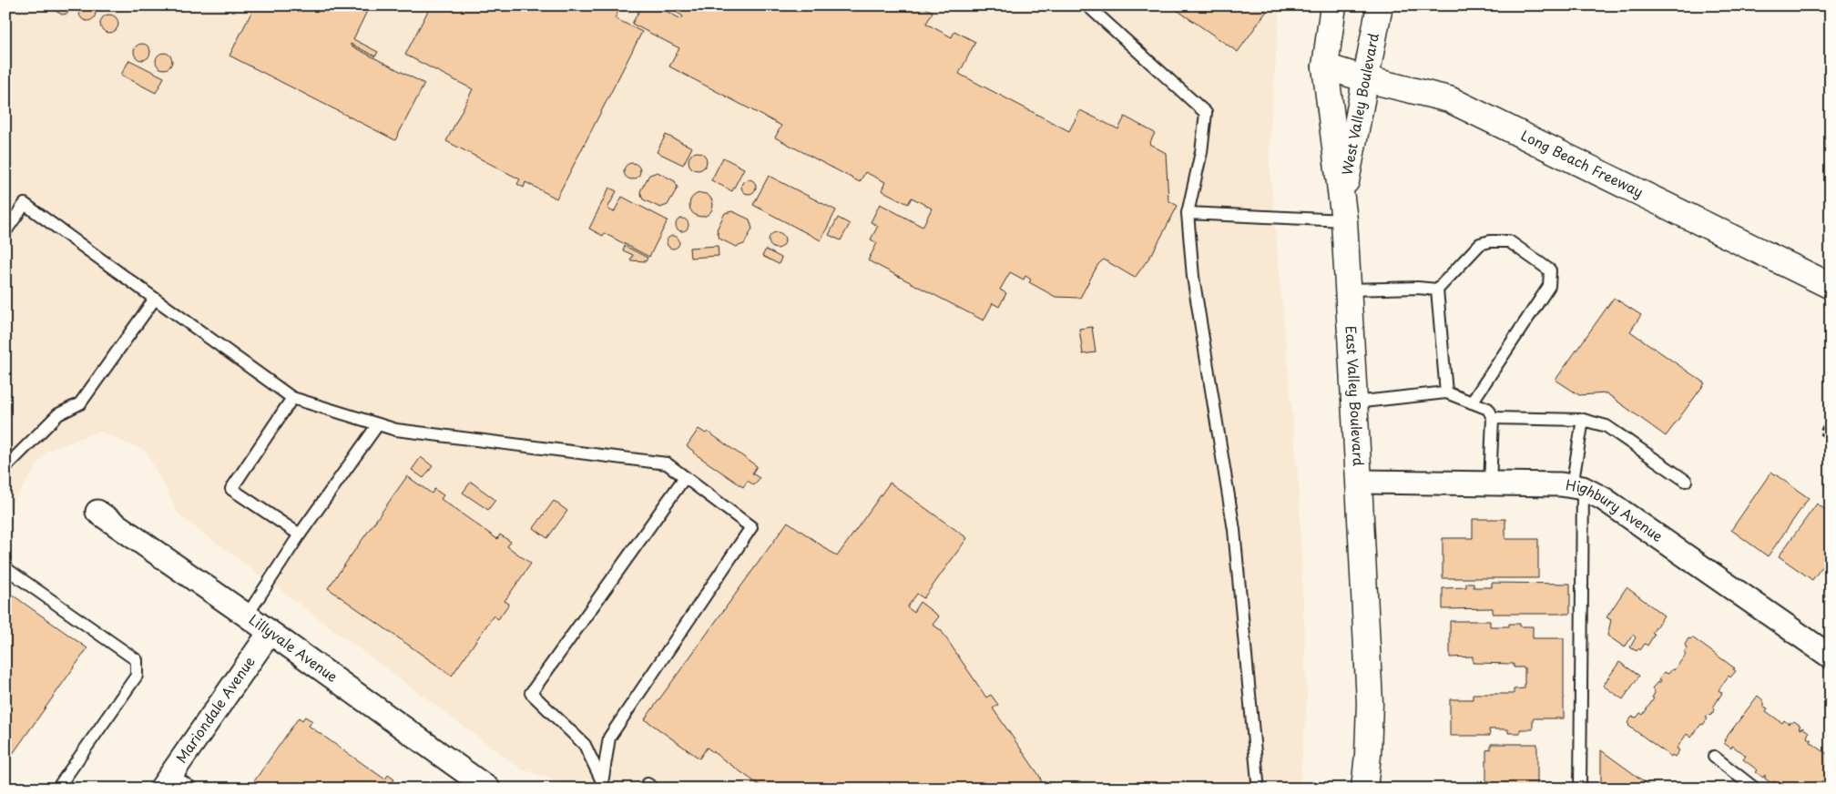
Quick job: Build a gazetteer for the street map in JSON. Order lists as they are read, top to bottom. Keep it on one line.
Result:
{"streets":{"main road":["West Valley Boulevard","Long Beach Freeway","East Valley Boulevard"],"street":["Highbury Avenue","Lillyvale Avenue","Mariondale Avenue"]},"crossings":[["West Valley Boulevard","Long Beach Freeway"],["West Valley Boulevard","East Valley Boulevard"],["Long Beach Freeway","East Valley Boulevard"],["East Valley Boulevard","Highbury Avenue"],["Lillyvale Avenue","Mariondale Avenue"]]}
